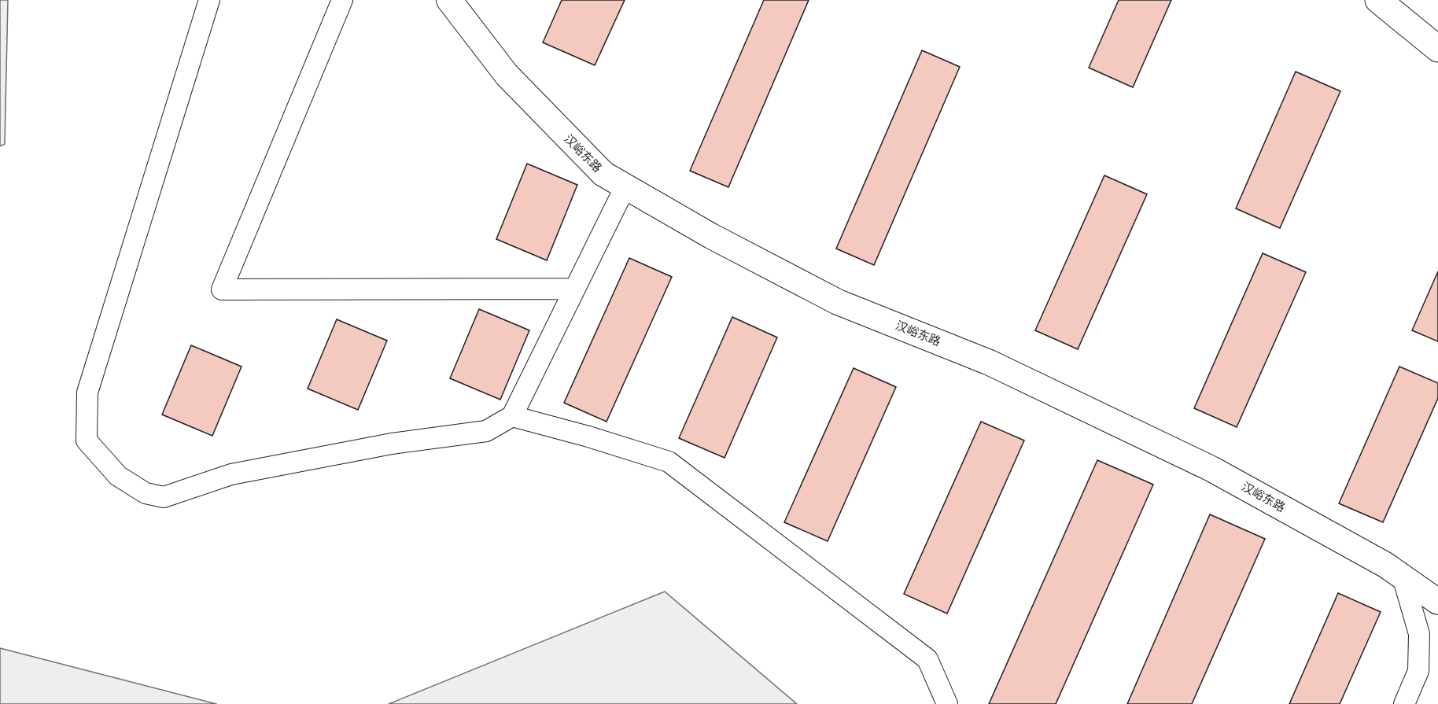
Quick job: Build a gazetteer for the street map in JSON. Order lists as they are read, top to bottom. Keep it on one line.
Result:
{"streets":{"street":["汉峪东路"]}}
